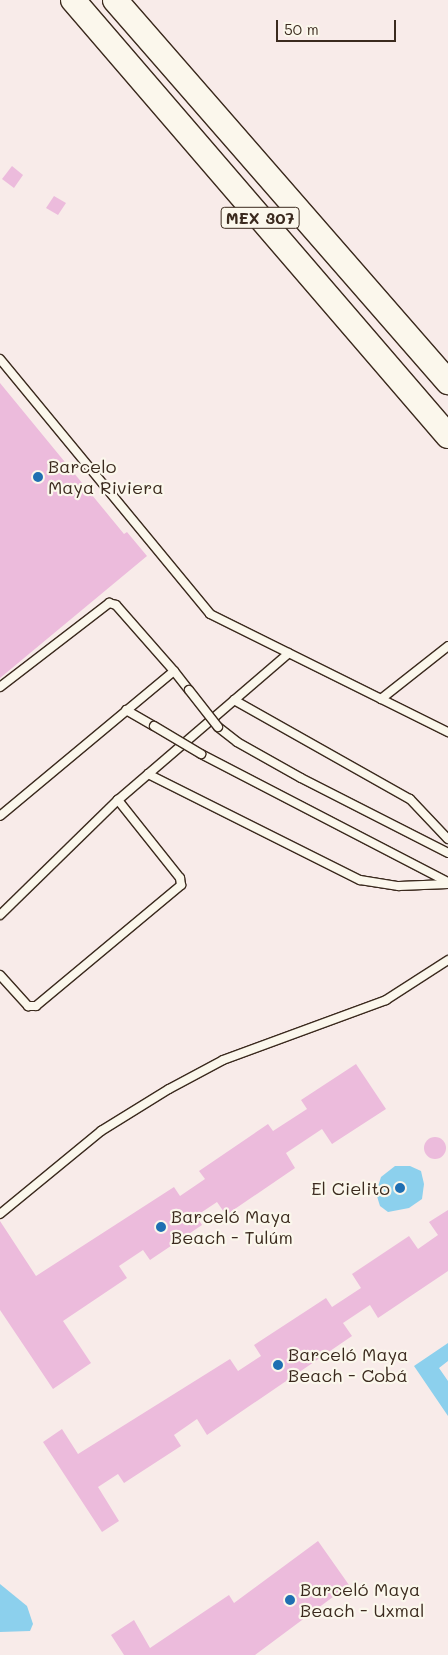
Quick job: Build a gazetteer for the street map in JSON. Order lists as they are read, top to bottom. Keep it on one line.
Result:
{"streets":{"highway":["MEX 307"]},"places":["Barcelo Maya Riviera","El Cielito","Barceló Maya Beach - Tulúm","Barceló Maya Beach - Cobá","Barceló Maya Beach - Uxmal"],"scale_bar":"50 m"}
